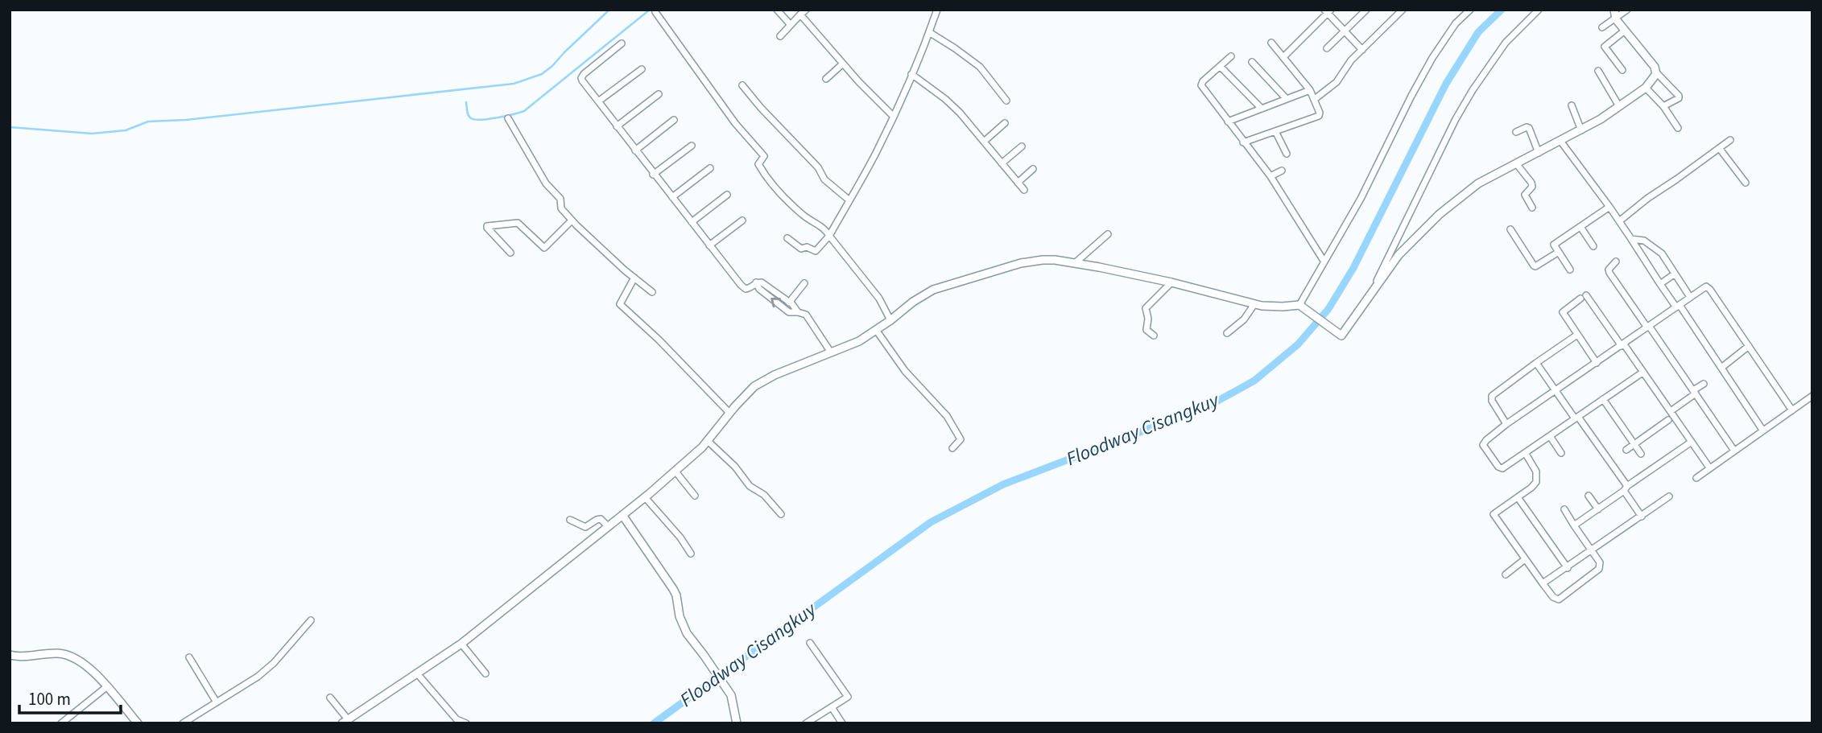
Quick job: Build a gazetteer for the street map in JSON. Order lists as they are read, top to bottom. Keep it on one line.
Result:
{"water":["Floodway Cisangkuy"],"scale_bar":"100 m"}
